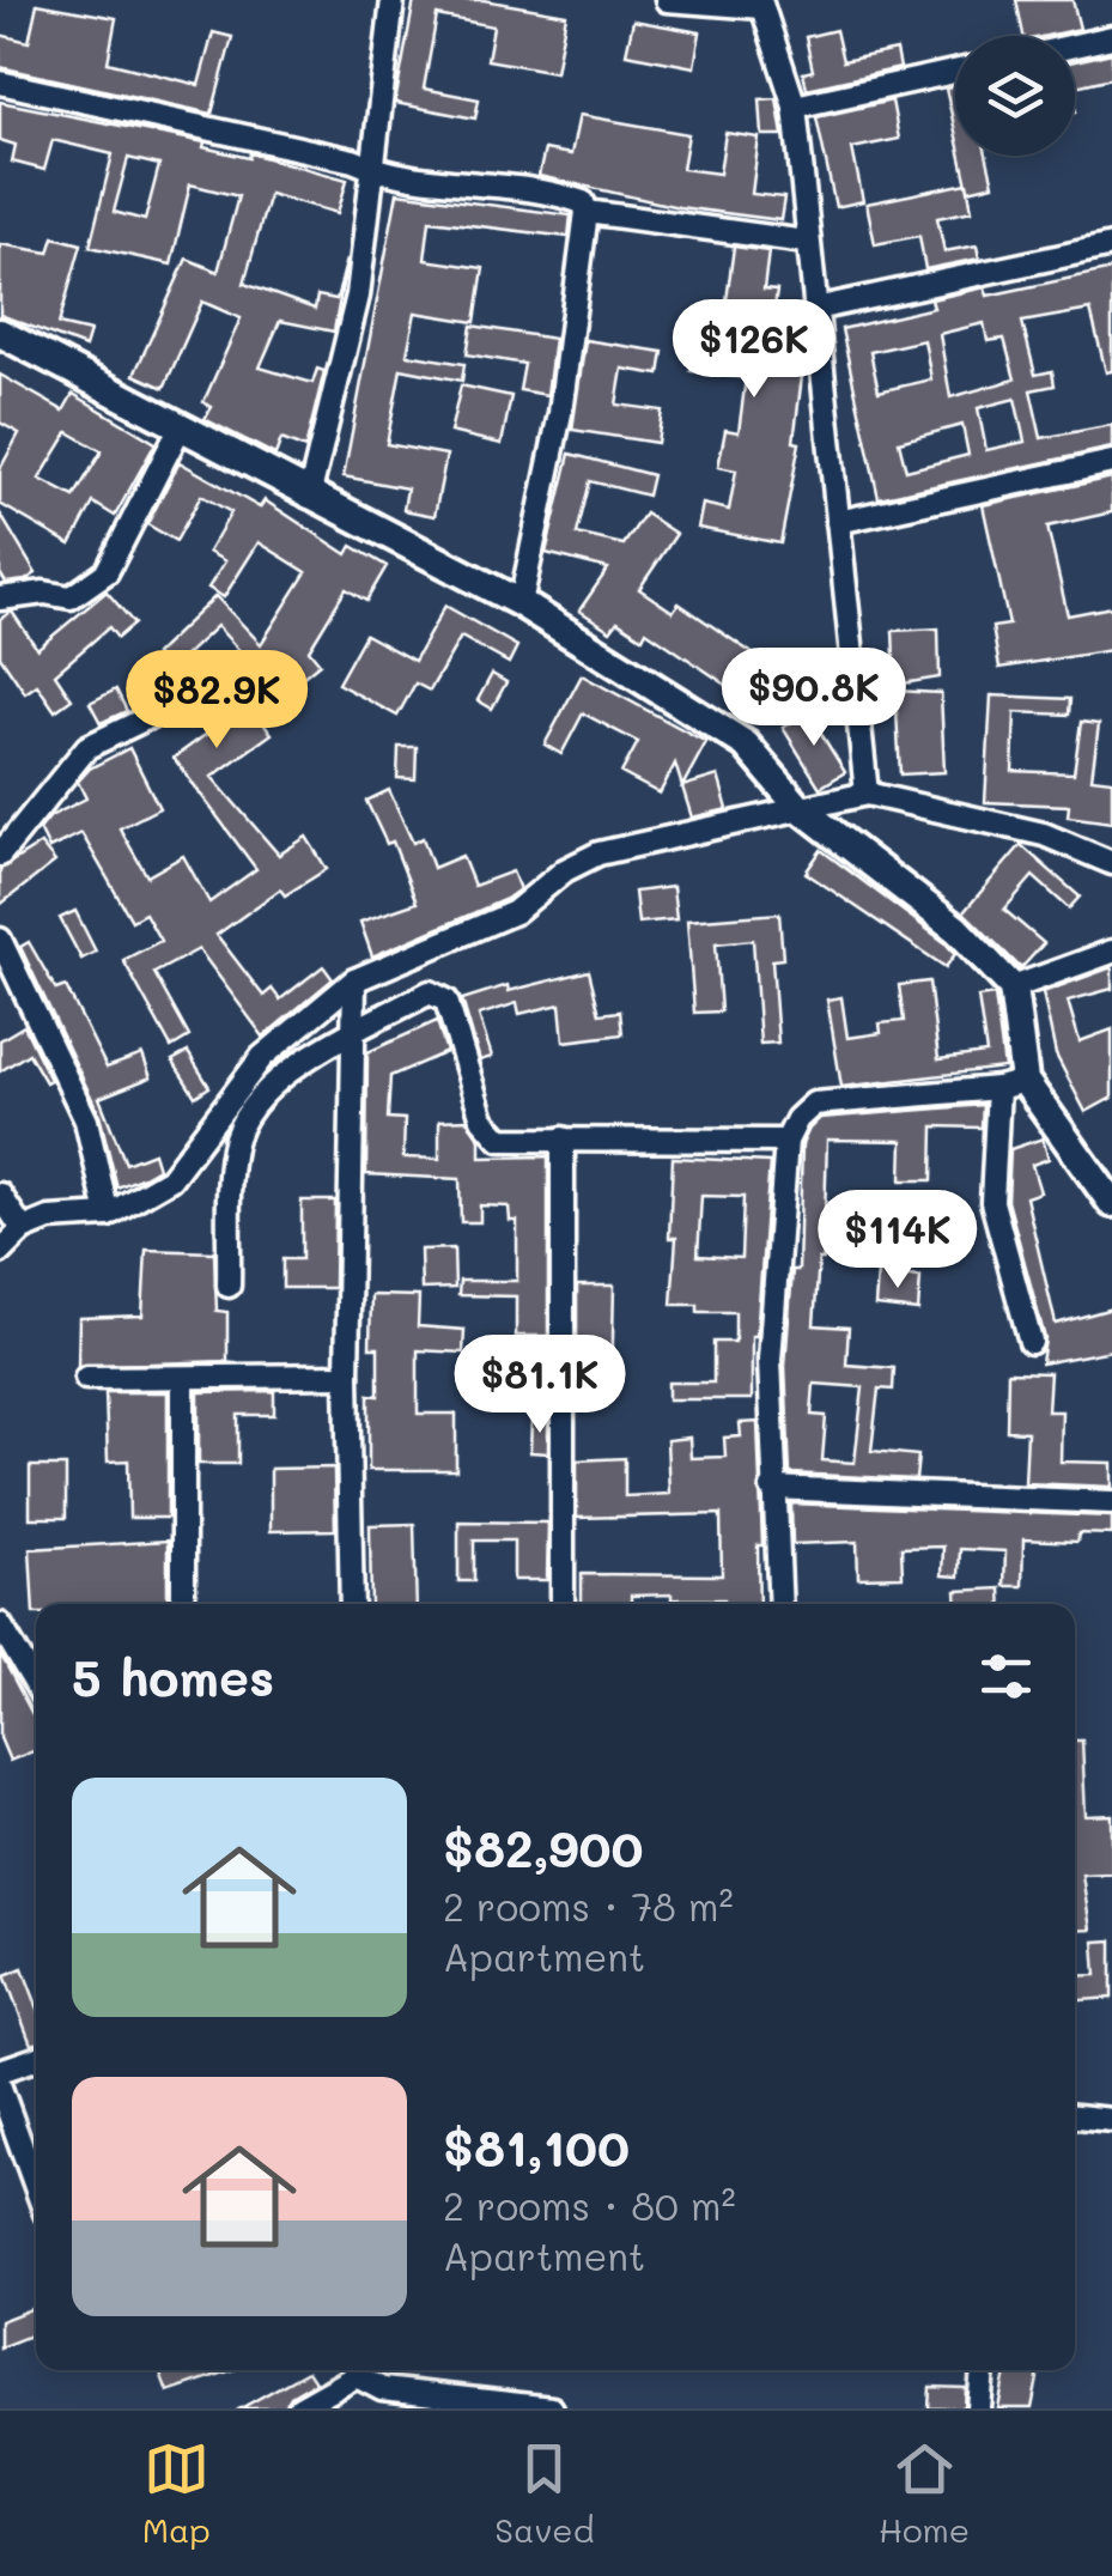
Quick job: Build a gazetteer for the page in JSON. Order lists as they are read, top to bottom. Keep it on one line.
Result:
{"page":{"price":["$126K","$90.8K","$82.9K","$114K","$81.1K"],"heading":"5 homes","list":[{"name":"$82,900","note":"2 rooms · 78 m² · Apartment"},{"name":"$81,100","note":"2 rooms · 80 m² · Apartment"}],"tabs":["Map","Saved","Home"]}}
